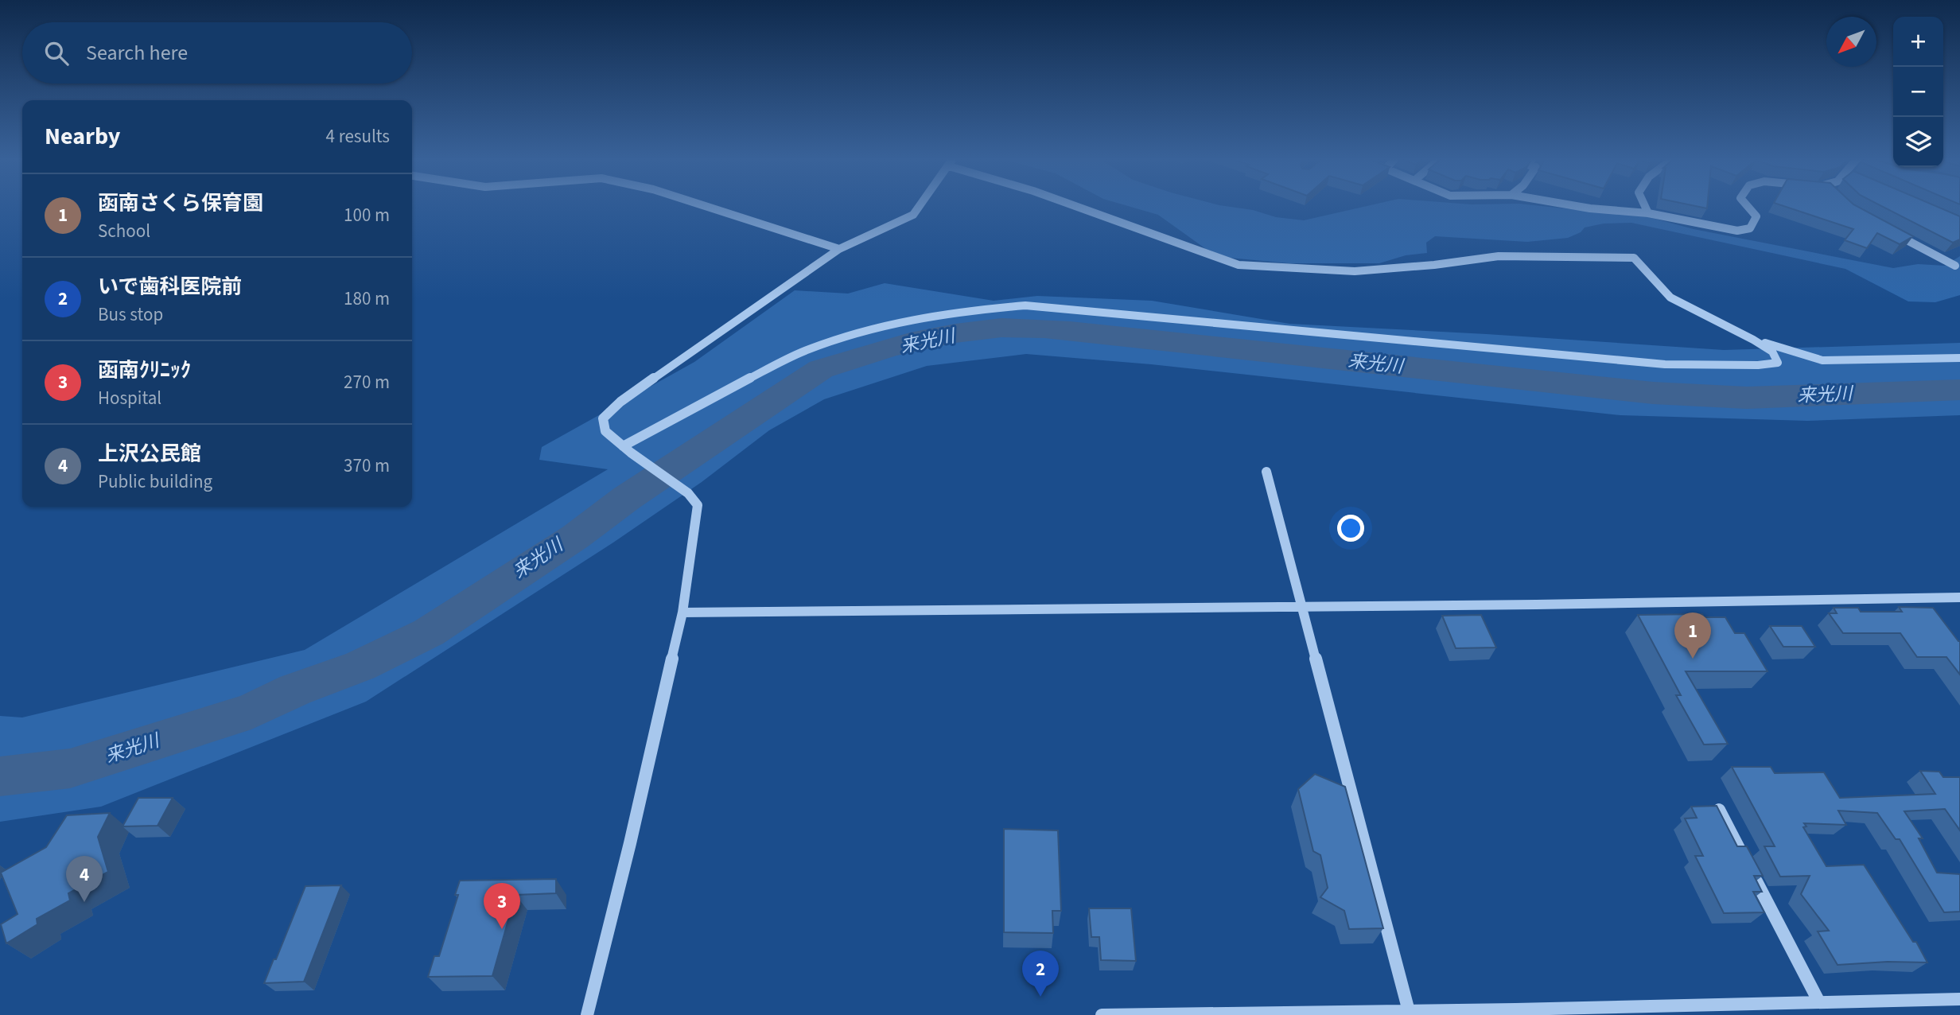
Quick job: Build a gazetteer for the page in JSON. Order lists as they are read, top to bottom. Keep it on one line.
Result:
{"water":["来光川"],"north":"bottom left","page":{"map_buttons":["+","−"],"search":"Search here","heading":["Nearby","4 results"],"list":[{"mark":"1","name":"函南さくら保育園","note":"School","value":"100 m"},{"mark":"2","name":"いで歯科医院前","note":"Bus stop","value":"180 m"},{"mark":"3","name":"函南ｸﾘﾆｯｸ","note":"Hospital","value":"270 m"},{"mark":"4","name":"上沢公民館","note":"Public building","value":"370 m"}],"pins":["1","4","3","2"]}}
